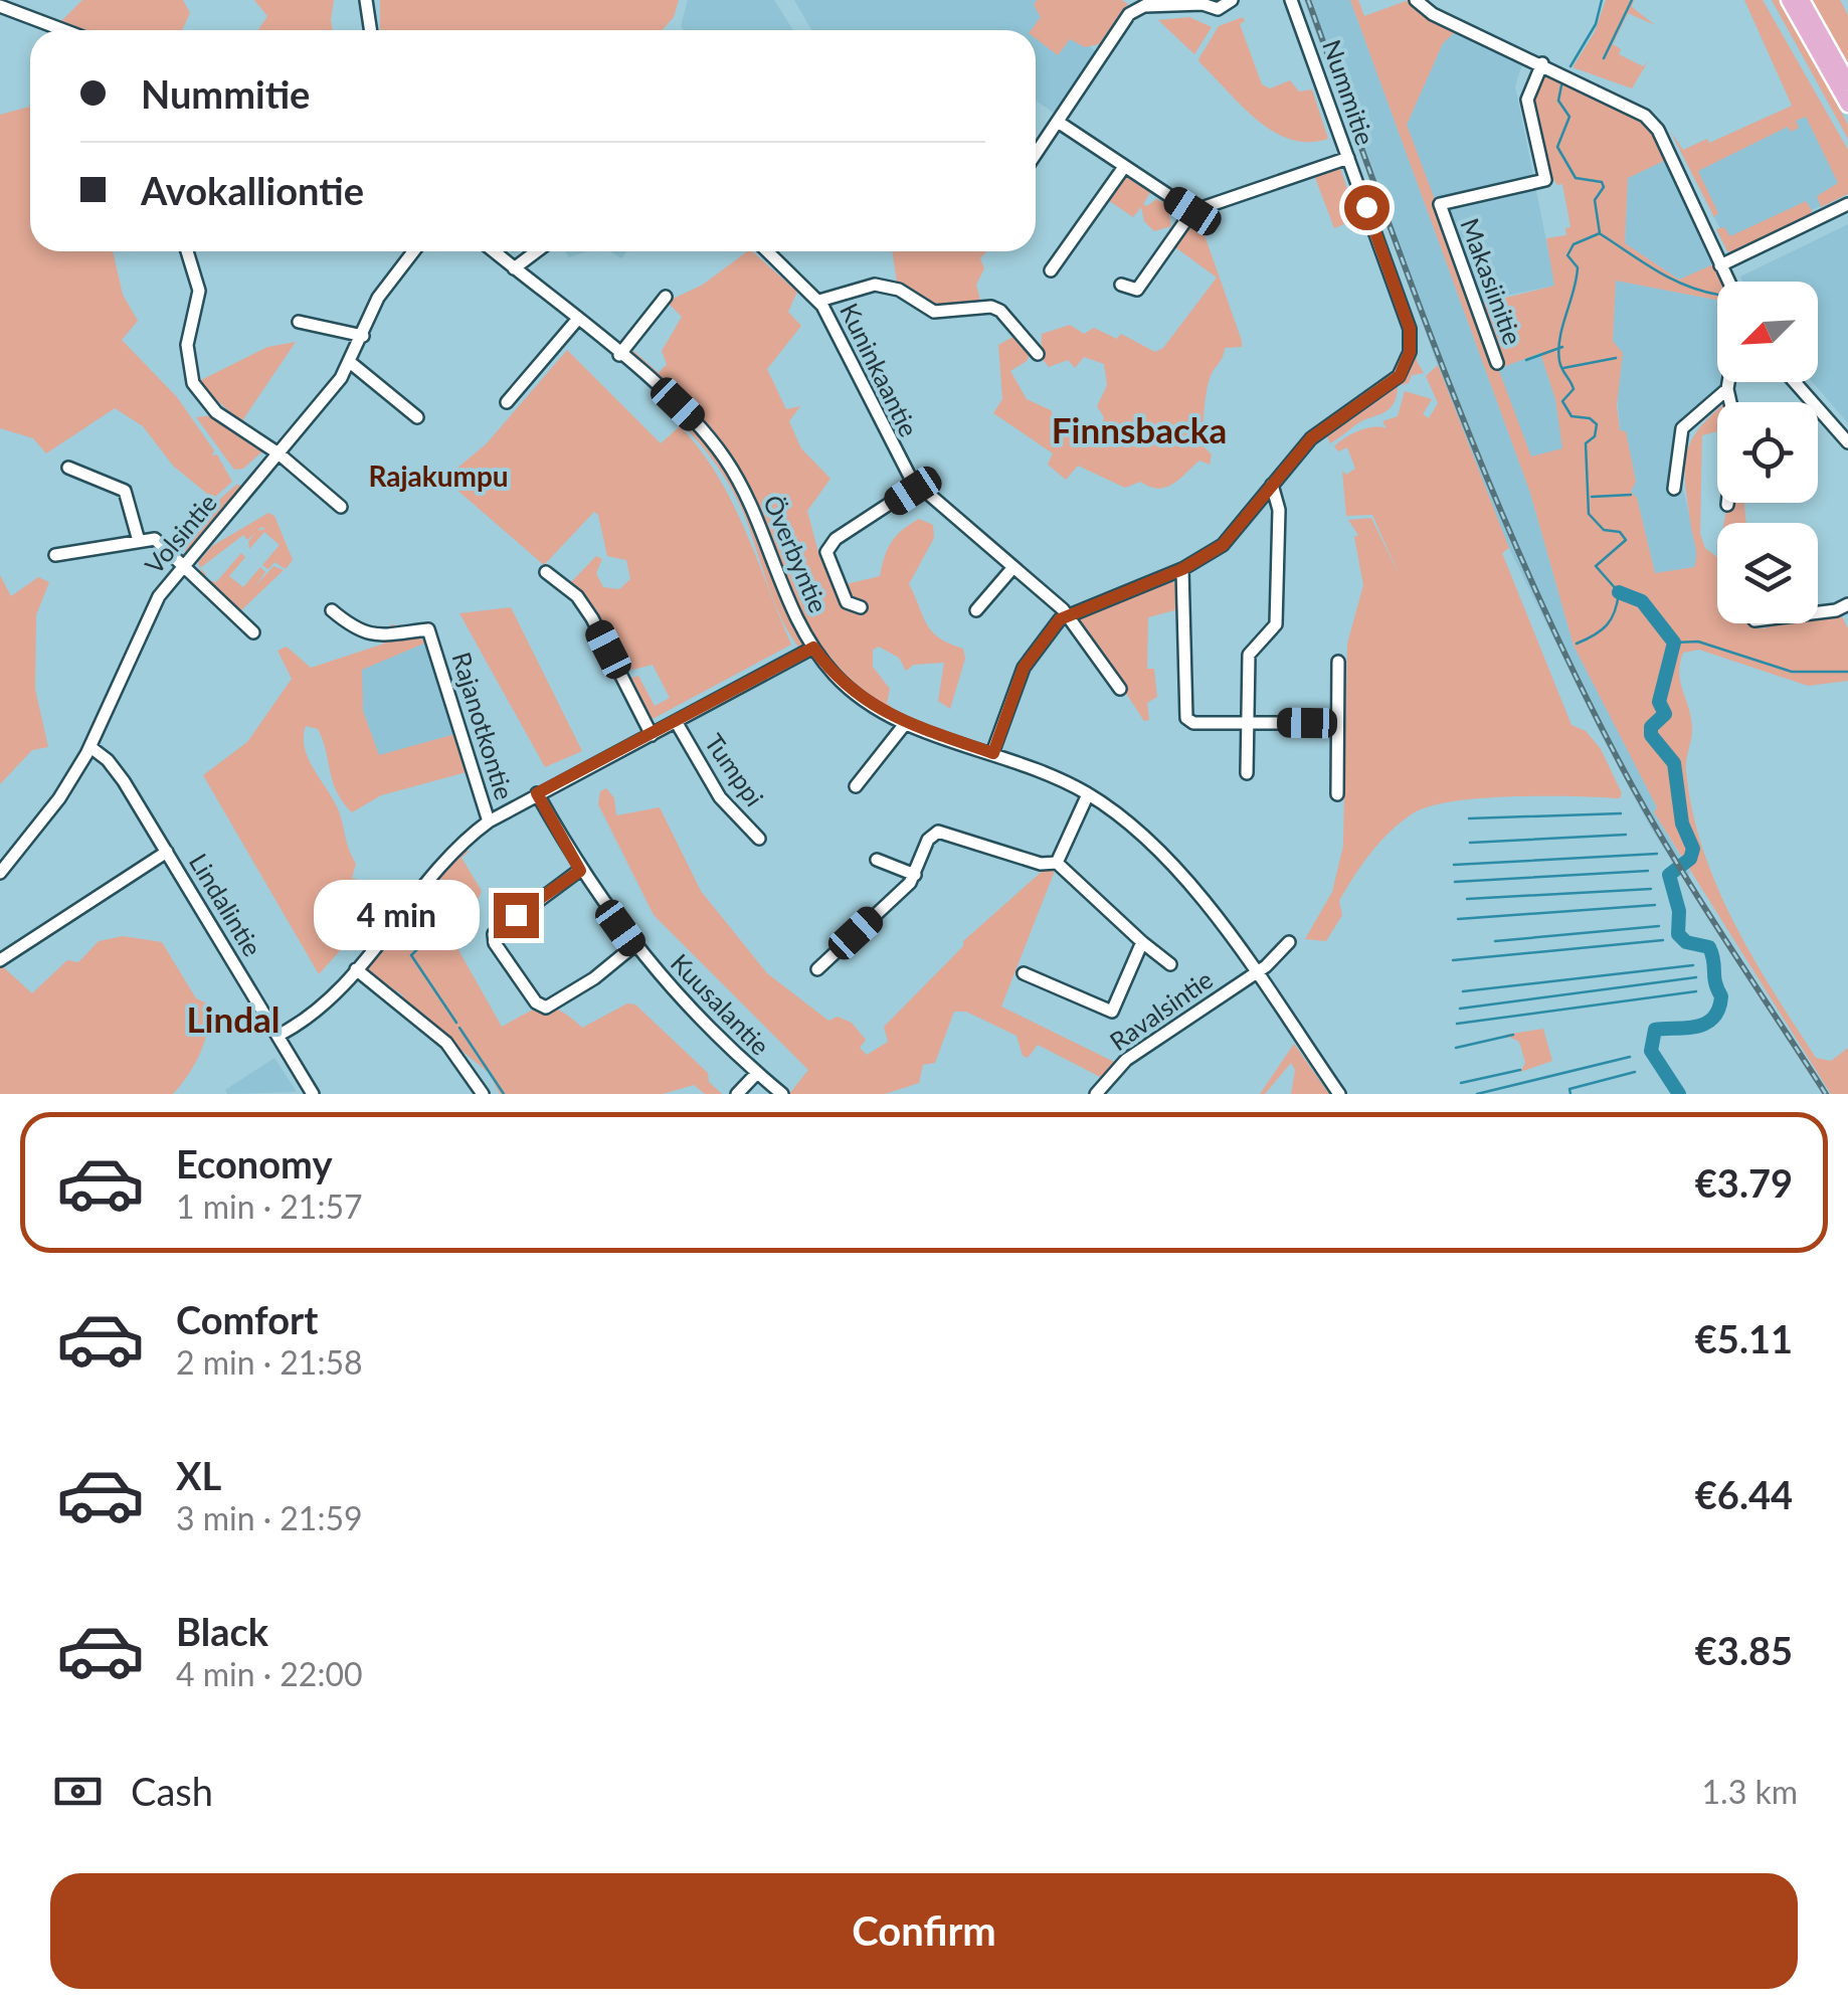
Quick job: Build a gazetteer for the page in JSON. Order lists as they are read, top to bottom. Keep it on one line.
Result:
{"streets":{"street":["Nummitie","Makasiinitie","Kuninkaantie","Volsintie","Överbyntie","Rajanotkontie","Tumppi","Lindalintie","Kuusalantie","Ravalsintie"]},"crossings":[["Nummitie","Kuninkaantie"],["Nummitie","Överbyntie"],["Volsintie","Lindalintie"],["Överbyntie","Ravalsintie"]],"districts":["Finnsbacka","Rajakumpu","Lindal"],"north":"bottom left","page":{"banner":["Nummitie","Avokalliontie"],"bubble":"4 min","list":[{"name":"Economy","note":"1 min · 21:57","value":"€3.79"},{"name":"Comfort","note":"2 min · 21:58","value":"€5.11"},{"name":"XL","note":"3 min · 21:59","value":"€6.44"},{"name":"Black","note":"4 min · 22:00","value":"€3.85"}],"pay":["Cash","1.3 km"],"buttons":"Confirm"}}
